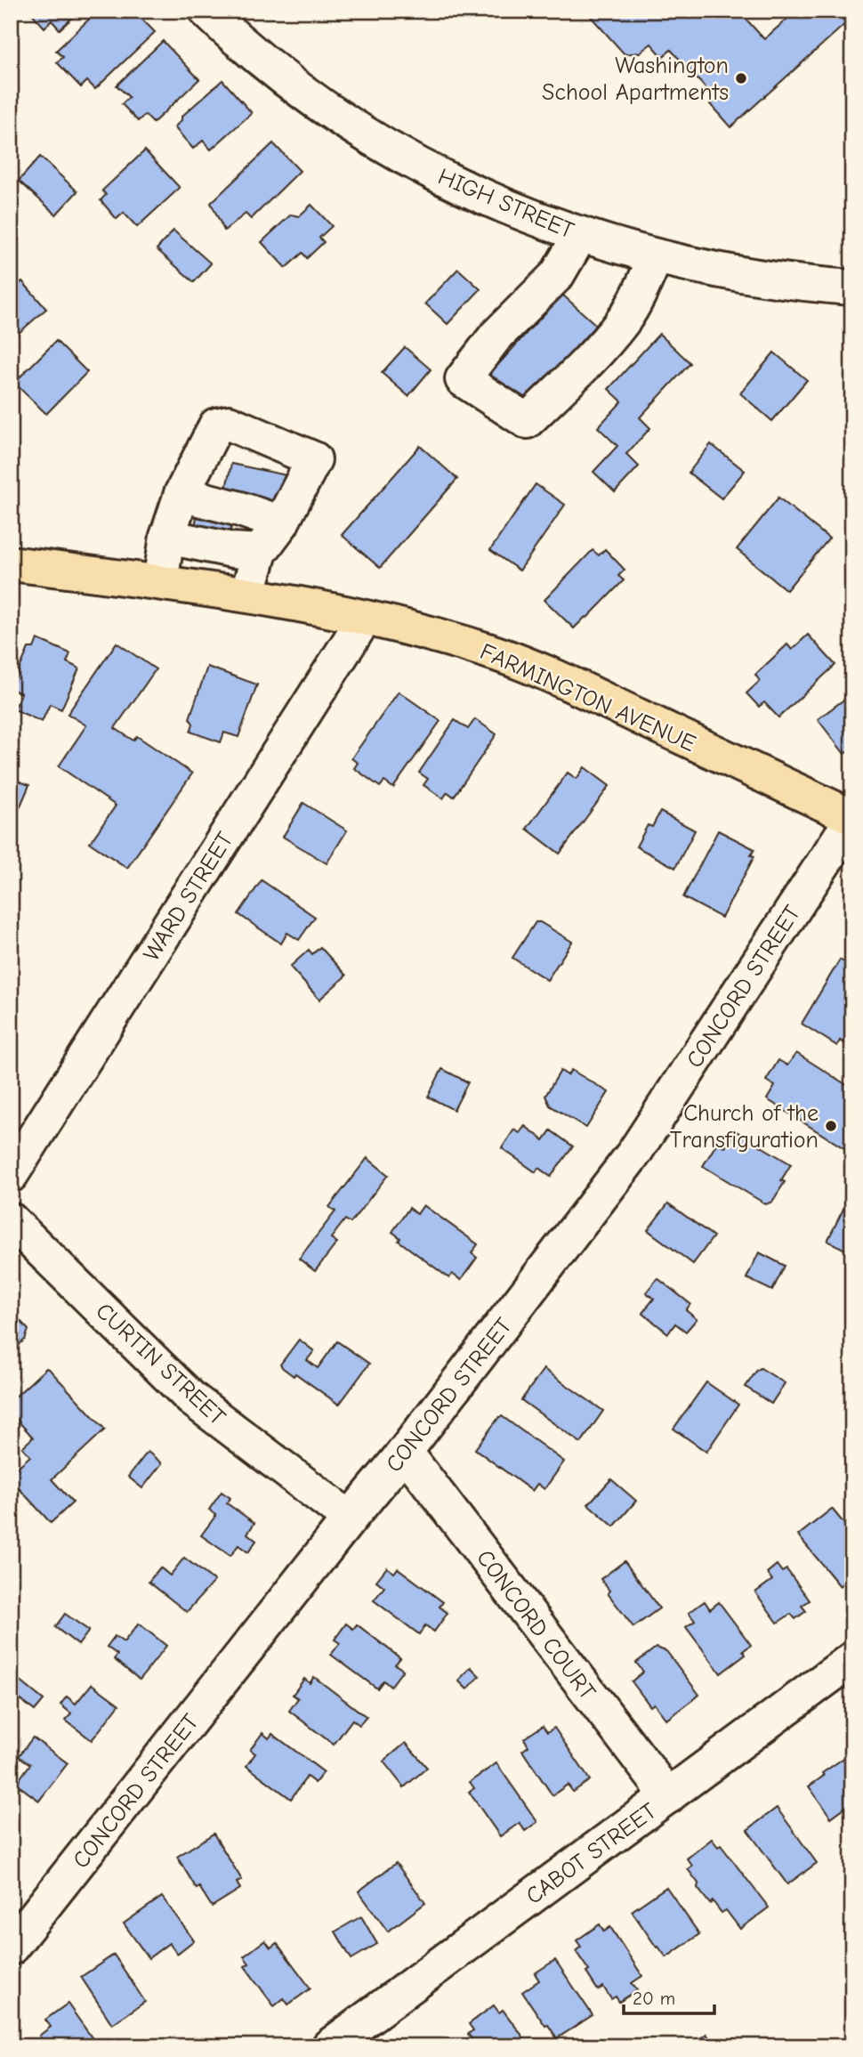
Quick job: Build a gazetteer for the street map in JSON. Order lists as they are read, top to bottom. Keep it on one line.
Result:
{"streets":{"main road":["FARMINGTON AVENUE"],"street":["HIGH STREET","WARD STREET","CONCORD STREET","CURTIN STREET","CONCORD COURT","CABOT STREET"]},"crossings":[["FARMINGTON AVENUE","WARD STREET"],["FARMINGTON AVENUE","CONCORD STREET"],["CONCORD STREET","CURTIN STREET"],["CONCORD STREET","CONCORD COURT"],["CONCORD COURT","CABOT STREET"]],"places":["Washington School Apartments","Church of the Transfiguration"],"scale_bar":"20 m"}
